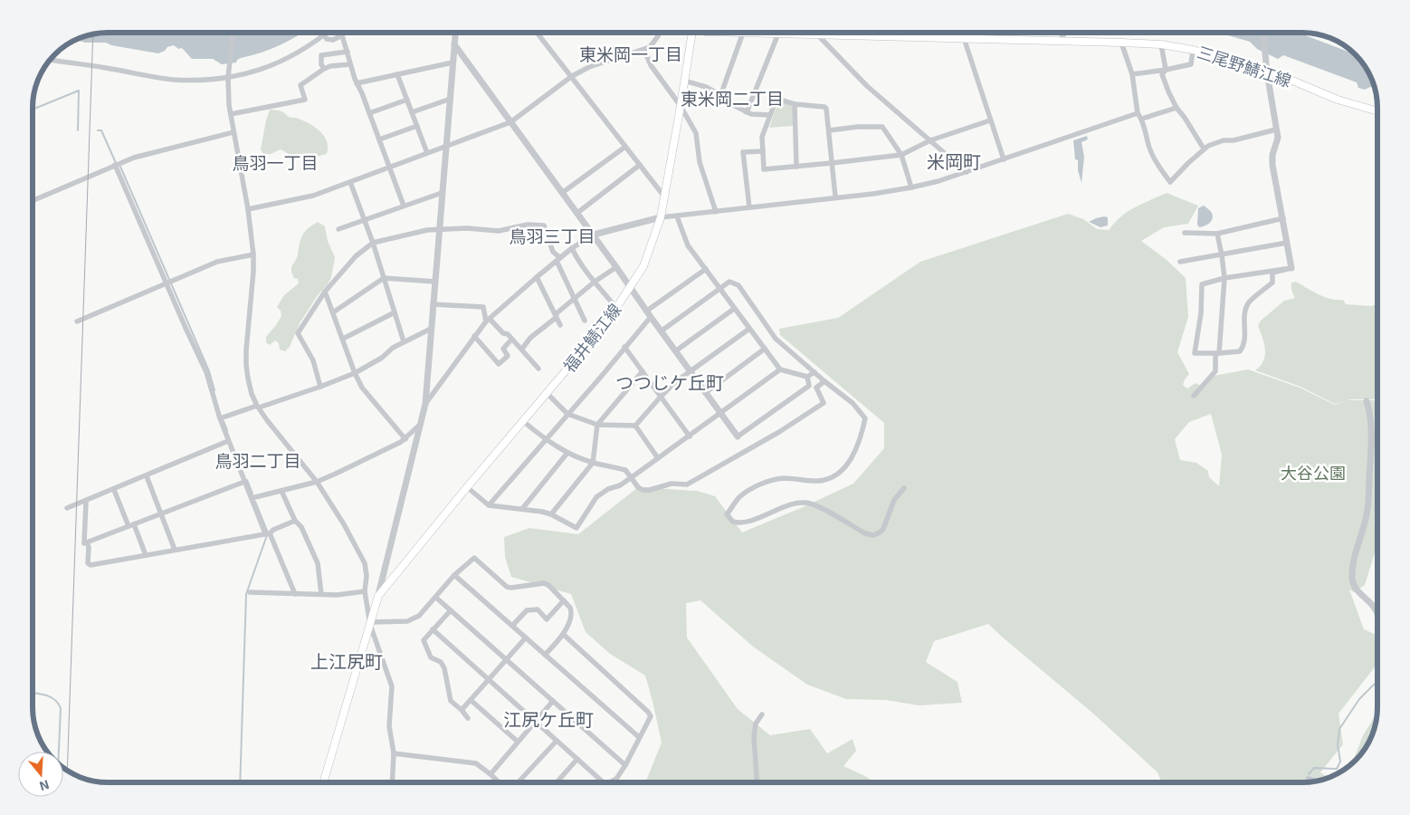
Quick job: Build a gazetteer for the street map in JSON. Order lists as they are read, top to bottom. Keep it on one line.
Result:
{"streets":{"main road":["三尾野鯖江線","福井鯖江線"]},"districts":["東米岡一丁目","東米岡二丁目","米岡町","鳥羽一丁目","鳥羽三丁目","つつじケ丘町","鳥羽二丁目","上江尻町","江尻ケ丘町"],"parks":["大谷公園"],"north":"bottom"}
